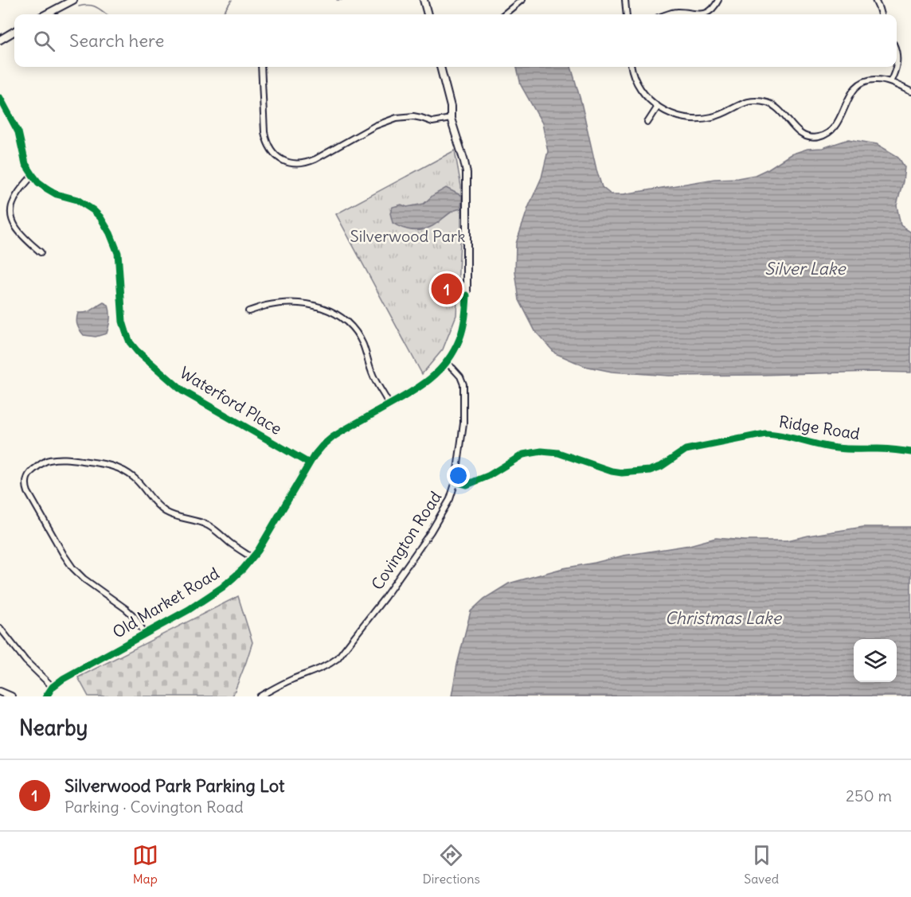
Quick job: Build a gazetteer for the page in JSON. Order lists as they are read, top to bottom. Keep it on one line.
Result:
{"streets":{"street":["Waterford Place","Ridge Road","Covington Road","Old Market Road"]},"crossings":[["Waterford Place","Old Market Road"],["Ridge Road","Covington Road"],["Covington Road","Old Market Road"]],"water":["Silver Lake","Christmas Lake"],"parks":["Silverwood Park"],"page":{"search":"Search here","pins":"1","heading":"Nearby","list":[{"mark":"1","name":"Silverwood Park Parking Lot","note":"Parking · Covington Road","value":"250 m"}],"nav":["Map","Directions","Saved"]}}
